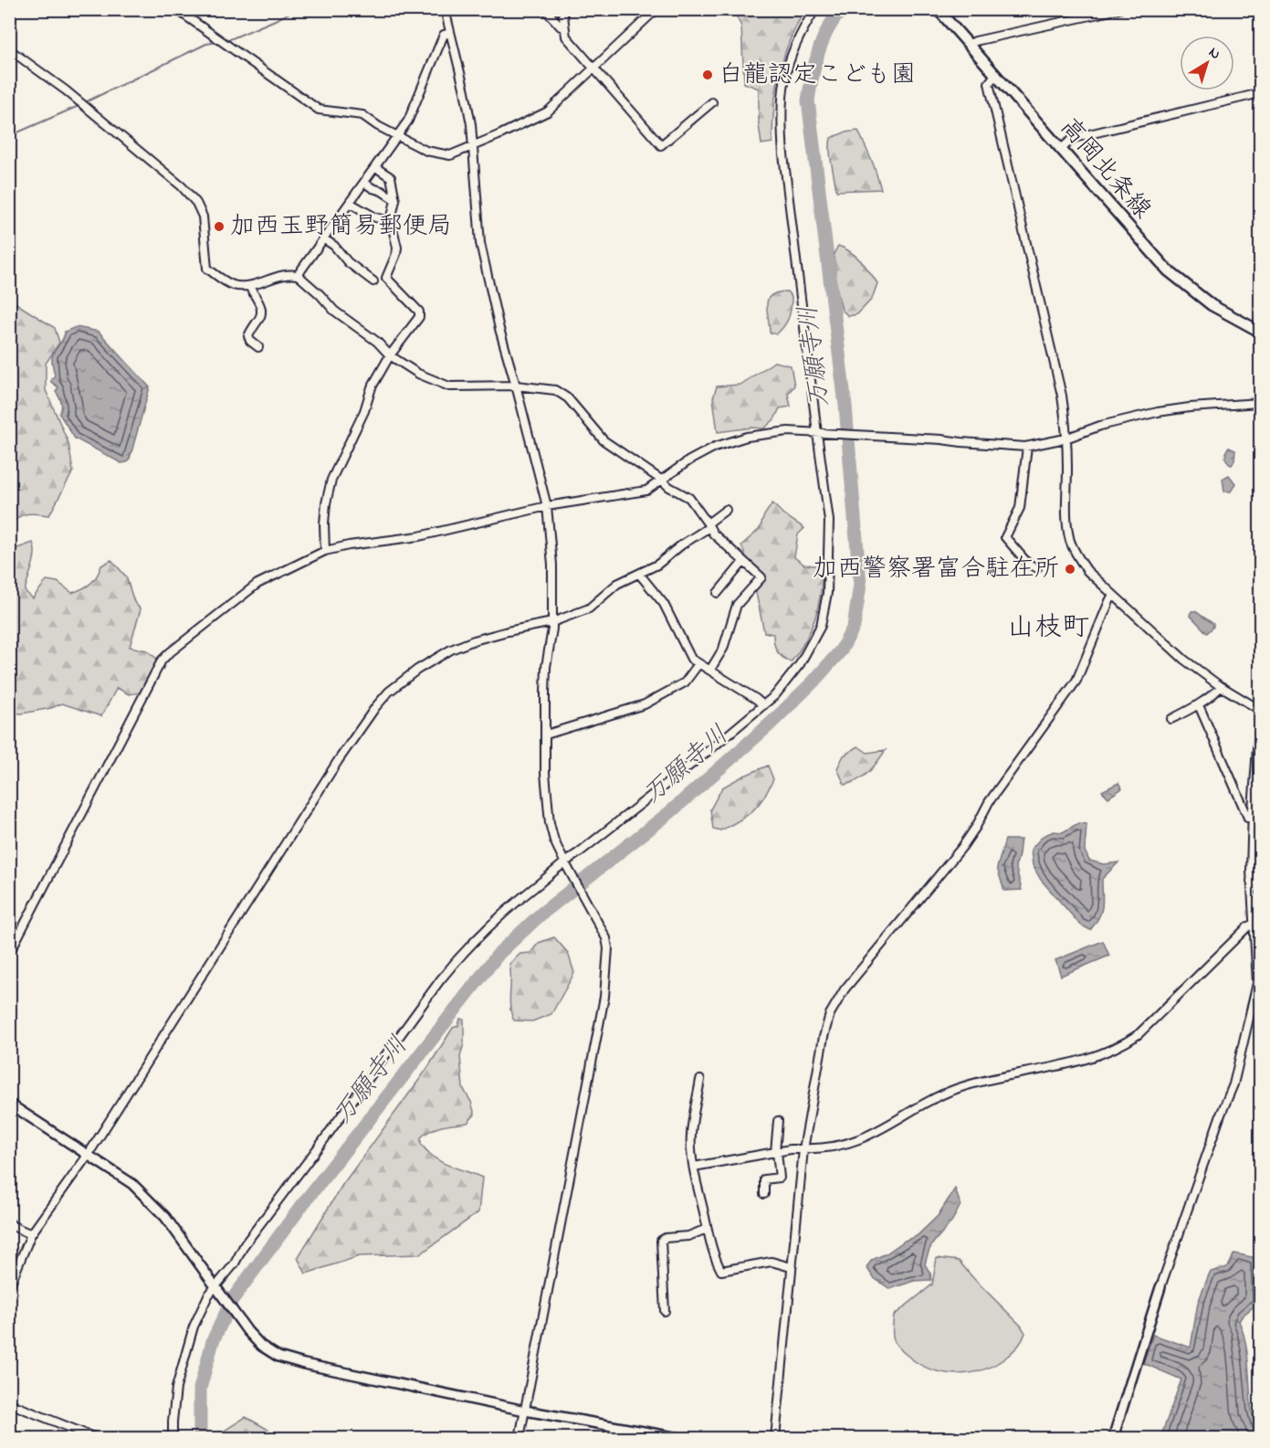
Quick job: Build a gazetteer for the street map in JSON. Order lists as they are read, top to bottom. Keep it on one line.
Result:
{"streets":{"main road":["高岡北条線"]},"districts":["山枝町"],"water":["万願寺川"],"places":["白龍認定こども園","加西玉野簡易郵便局","加西警察署富合駐在所"],"north":"top right"}
